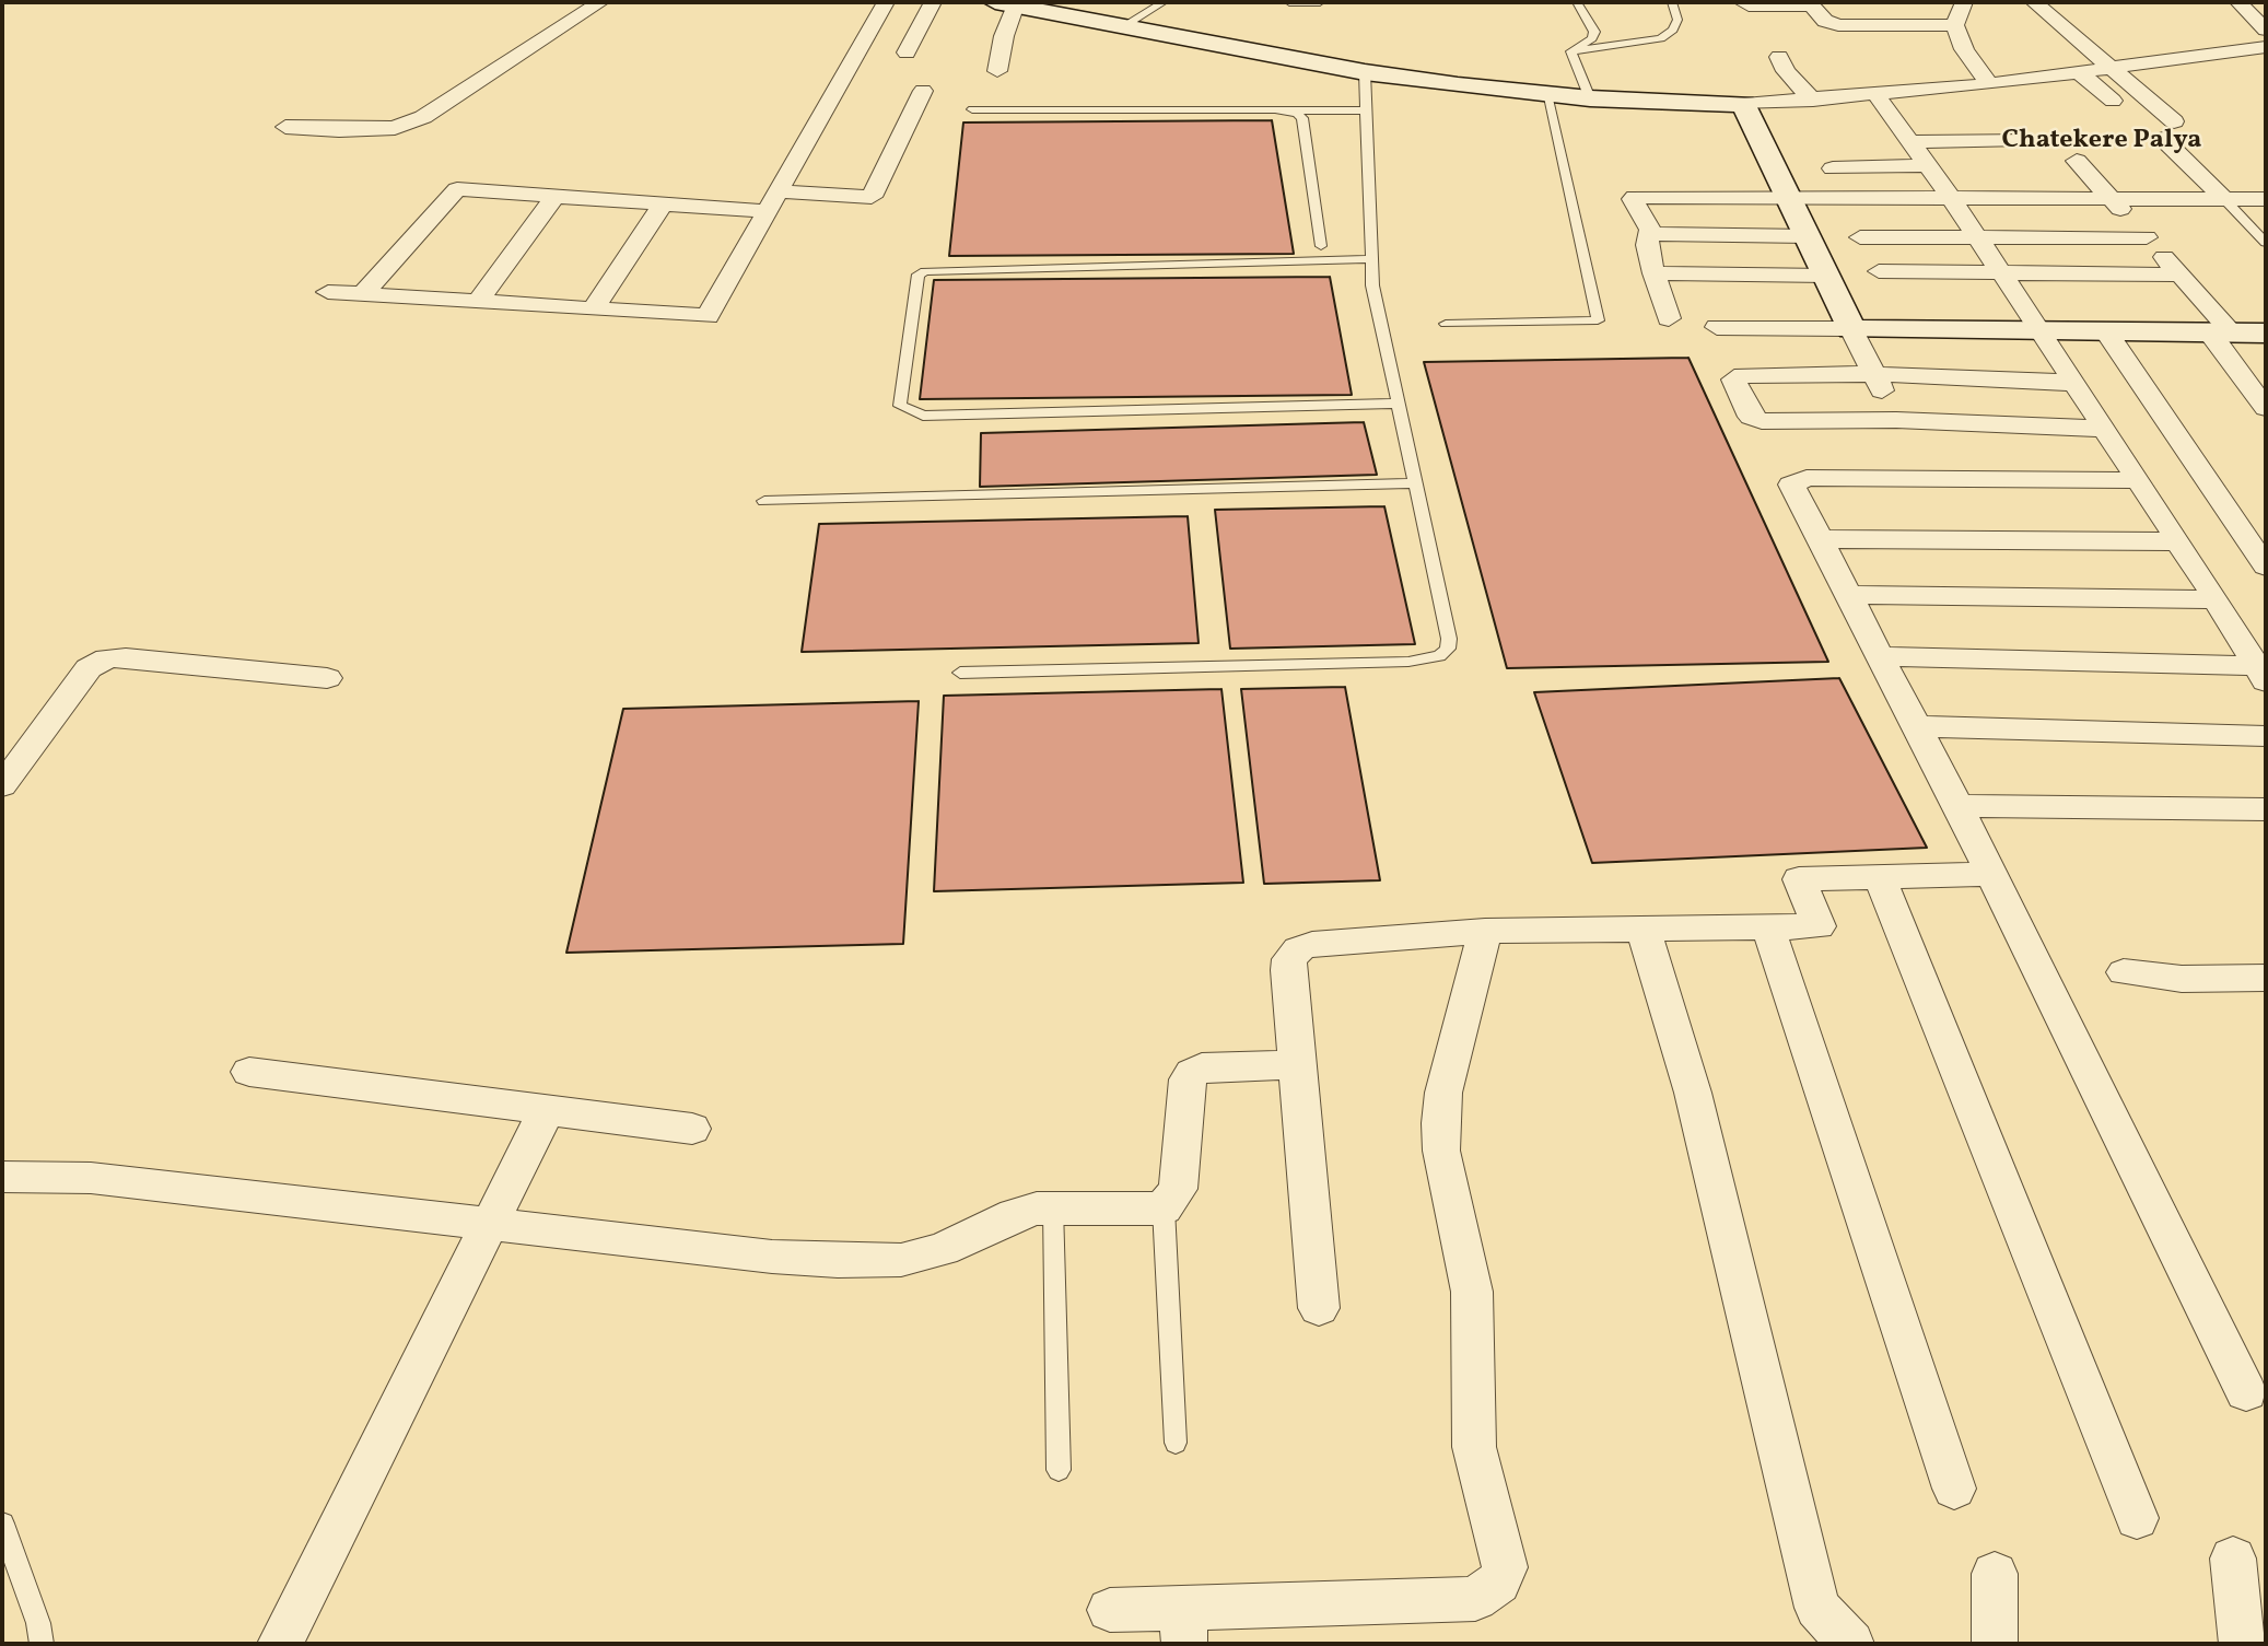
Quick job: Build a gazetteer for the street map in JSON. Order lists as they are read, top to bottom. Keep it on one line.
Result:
{"districts":["Chatekere Palya"]}
